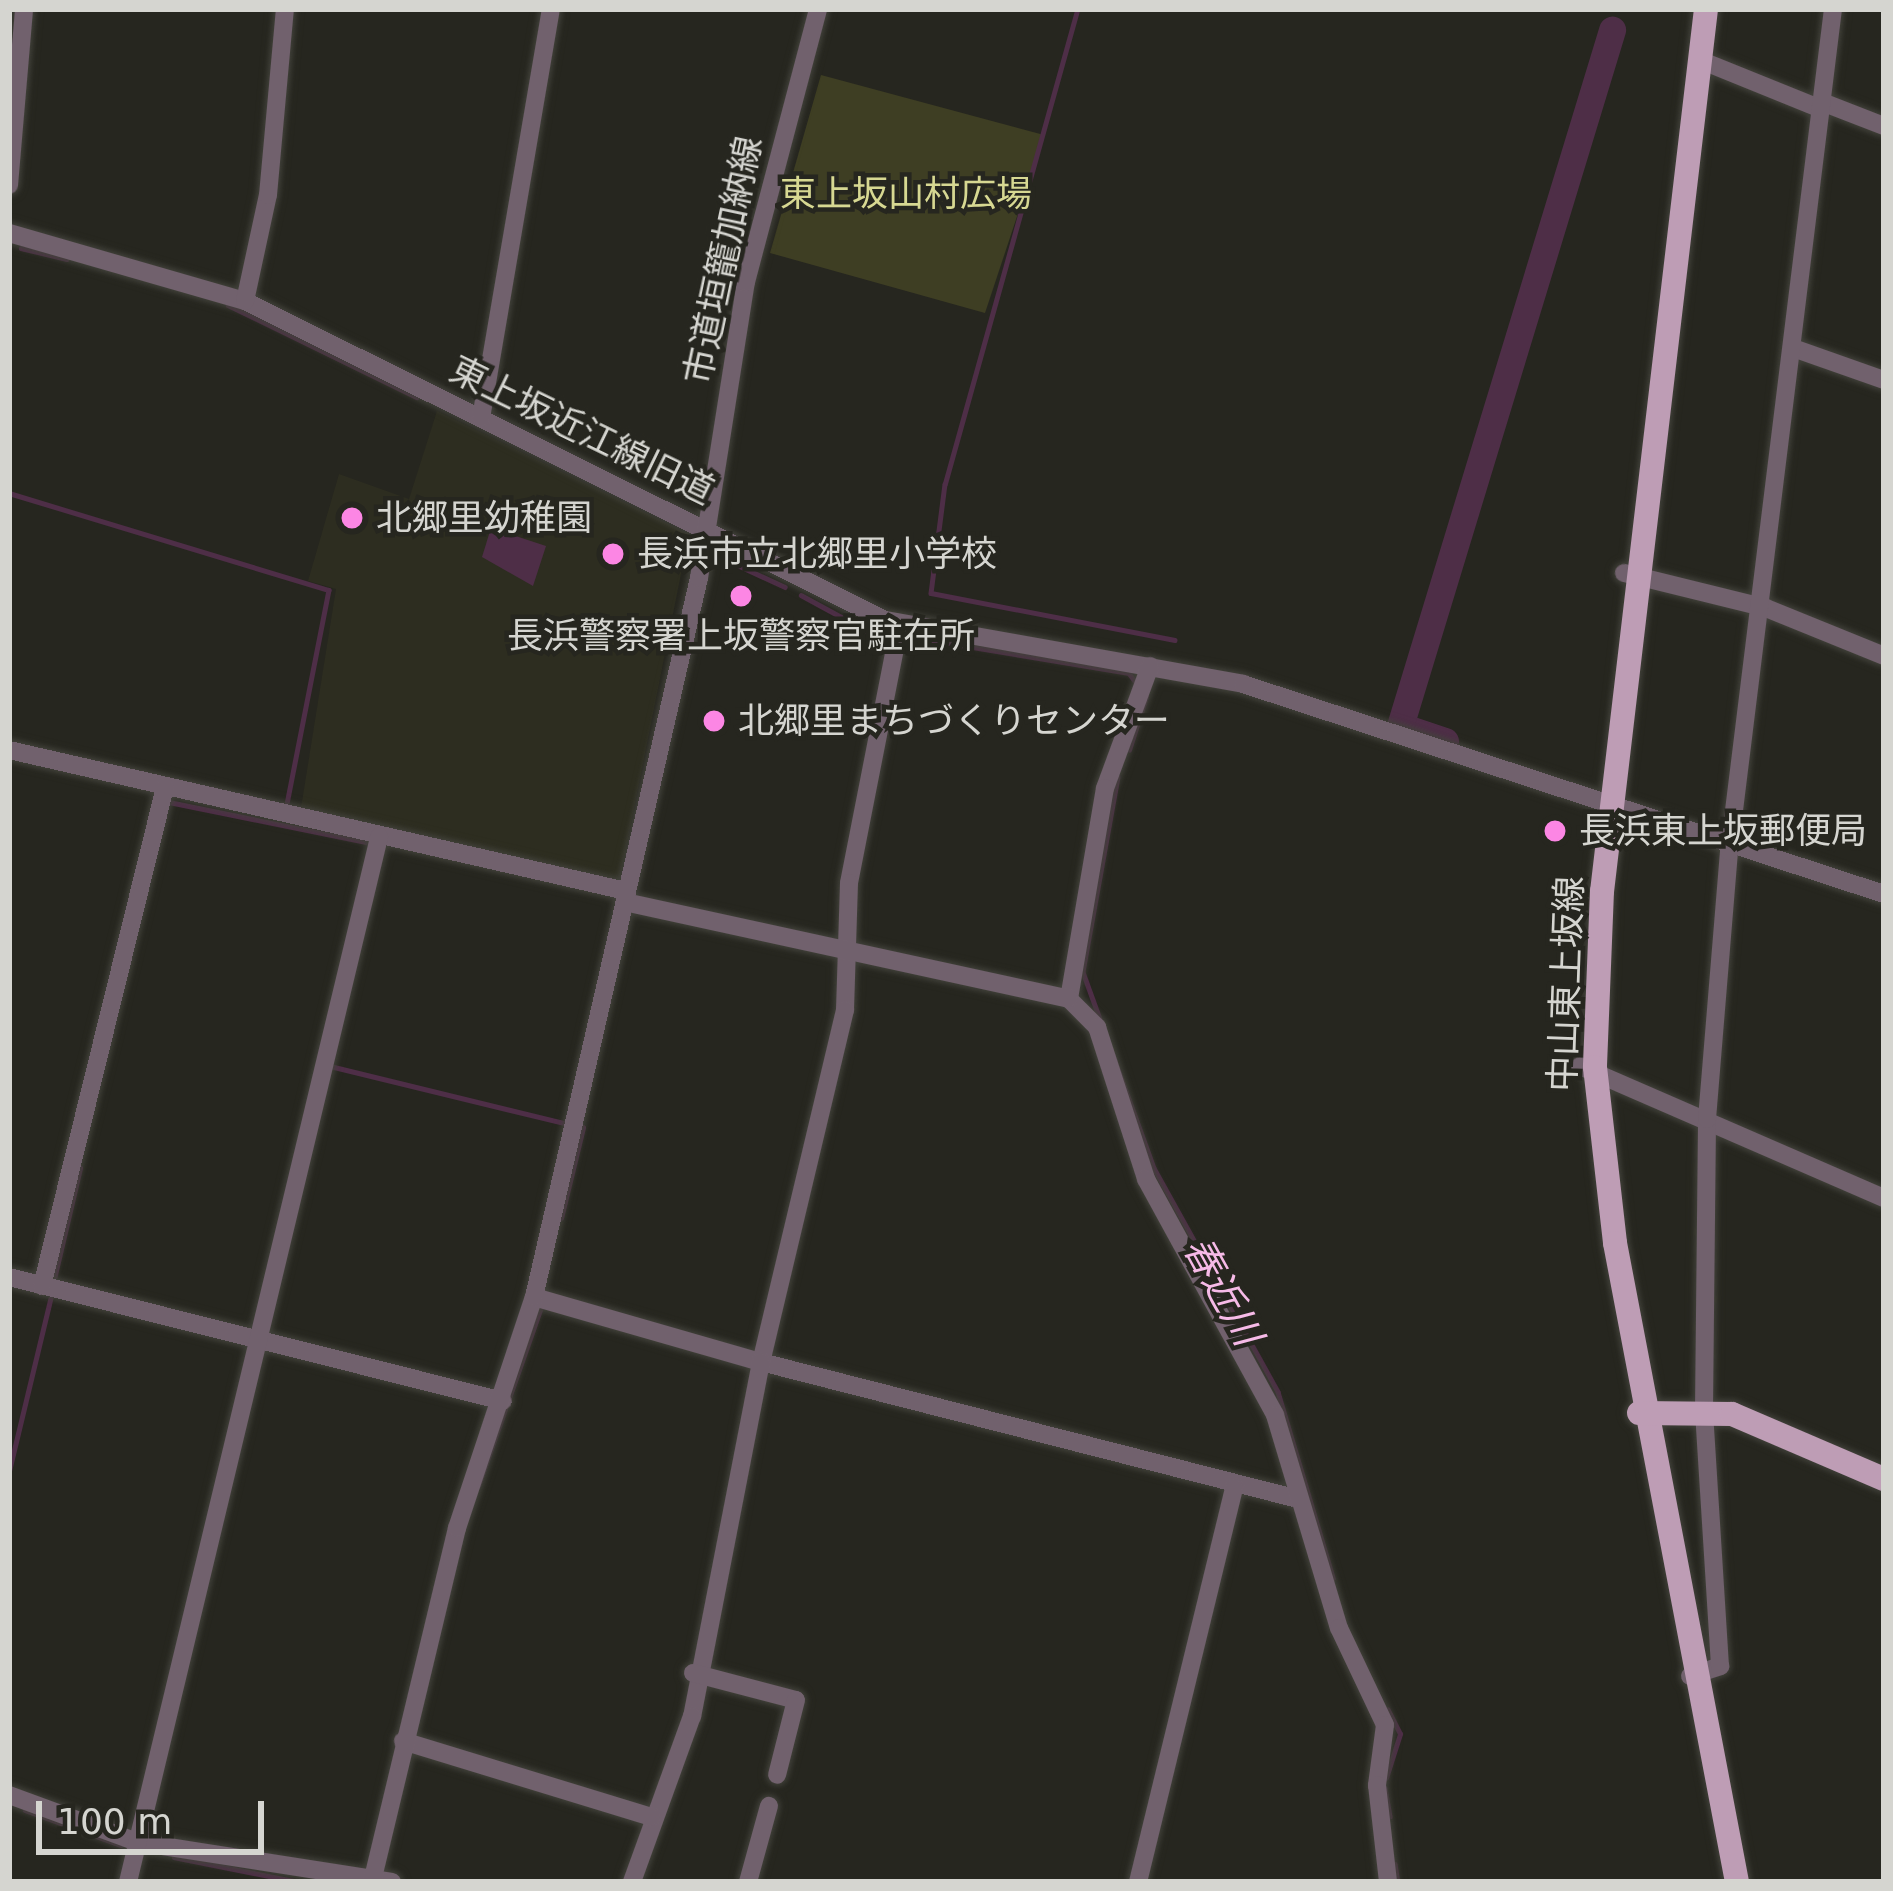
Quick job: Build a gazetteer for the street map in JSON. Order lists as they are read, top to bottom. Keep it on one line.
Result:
{"streets":{"main road":["中山東上坂線"],"street":["市道垣籠加納線","東上坂近江線旧道"]},"crossings":[["市道垣籠加納線","東上坂近江線旧道"],["東上坂近江線旧道","中山東上坂線"]],"water":["春近川"],"parks":["東上坂山村広場"],"places":["北郷里幼稚園","長浜市立北郷里小学校","長浜警察署上坂警察官駐在所","北郷里まちづくりセンター","長浜東上坂郵便局"],"scale_bar":"100 m"}
